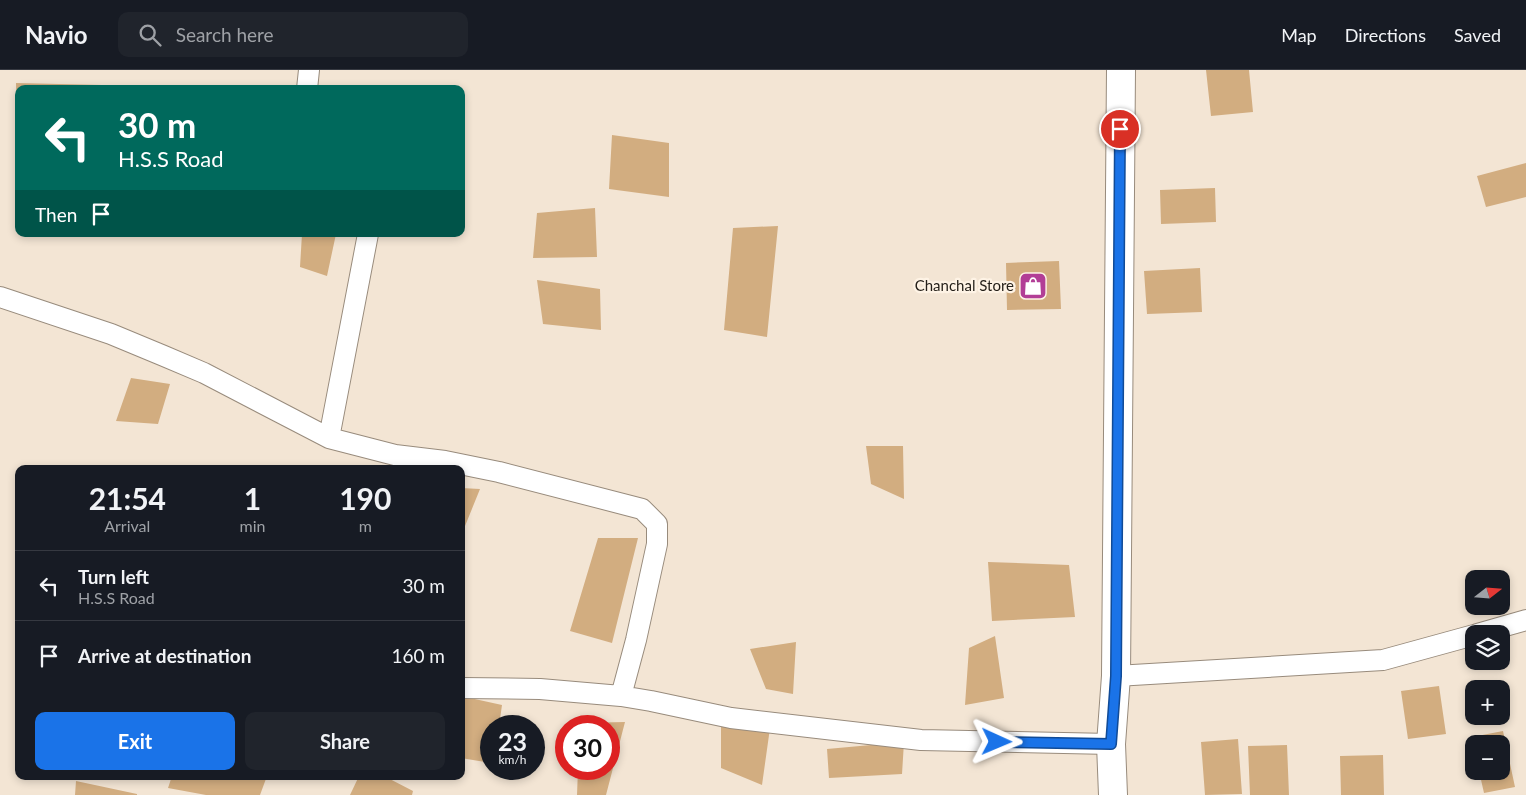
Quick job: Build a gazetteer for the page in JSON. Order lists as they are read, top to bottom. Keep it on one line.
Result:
{"places":{"shop":["Chanchal Store"]},"north":"right","page":{"header":"Navio","search":"Search here","nav":["Map","Directions","Saved"],"turn":["30 m","H.S.S Road"],"then":"Then","eta":["21:54","Arrival","1","min","190","m"],"list":[{"name":"Turn left","note":"H.S.S Road","value":"30 m"},{"name":"Arrive at destination","value":"160 m"}],"map_buttons":["+","−"],"buttons":["Exit","Share"],"speed":"23 km/h","limit":"30"}}
